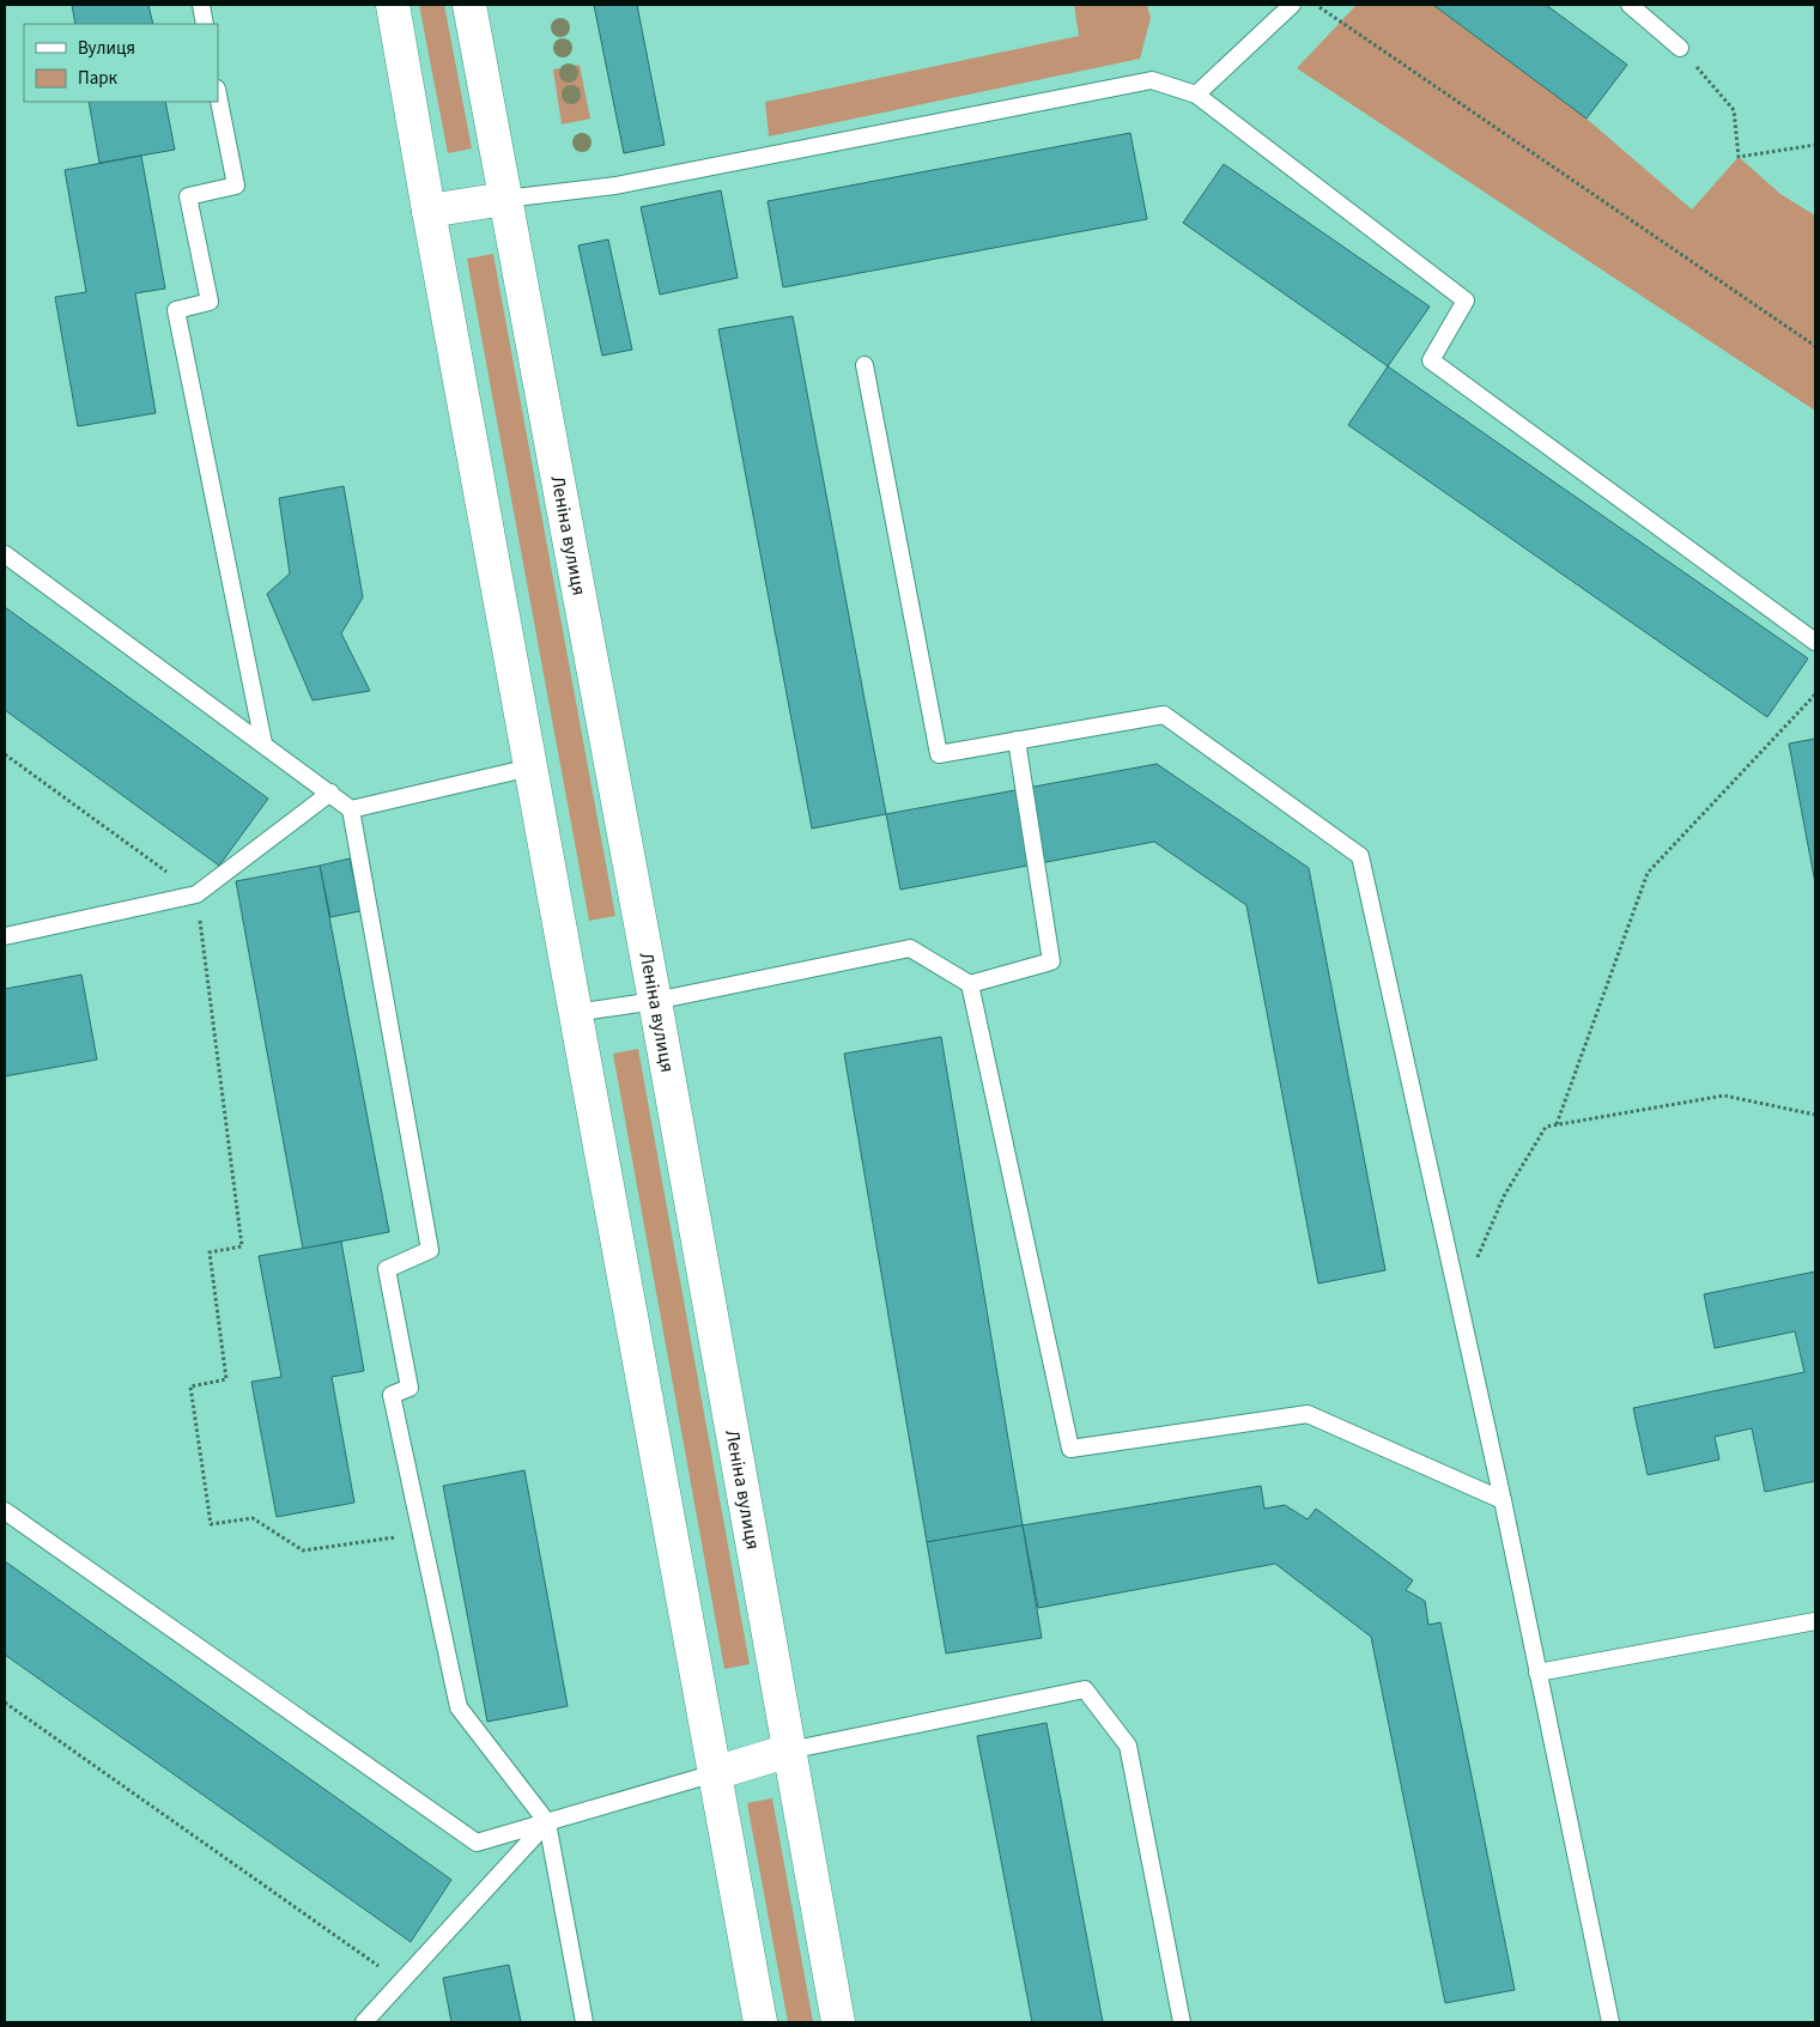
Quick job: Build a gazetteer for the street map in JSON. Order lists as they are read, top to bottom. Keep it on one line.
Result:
{"streets":{"street":["Леніна вулиця"]},"legend":["Вулиця","Парк"]}
